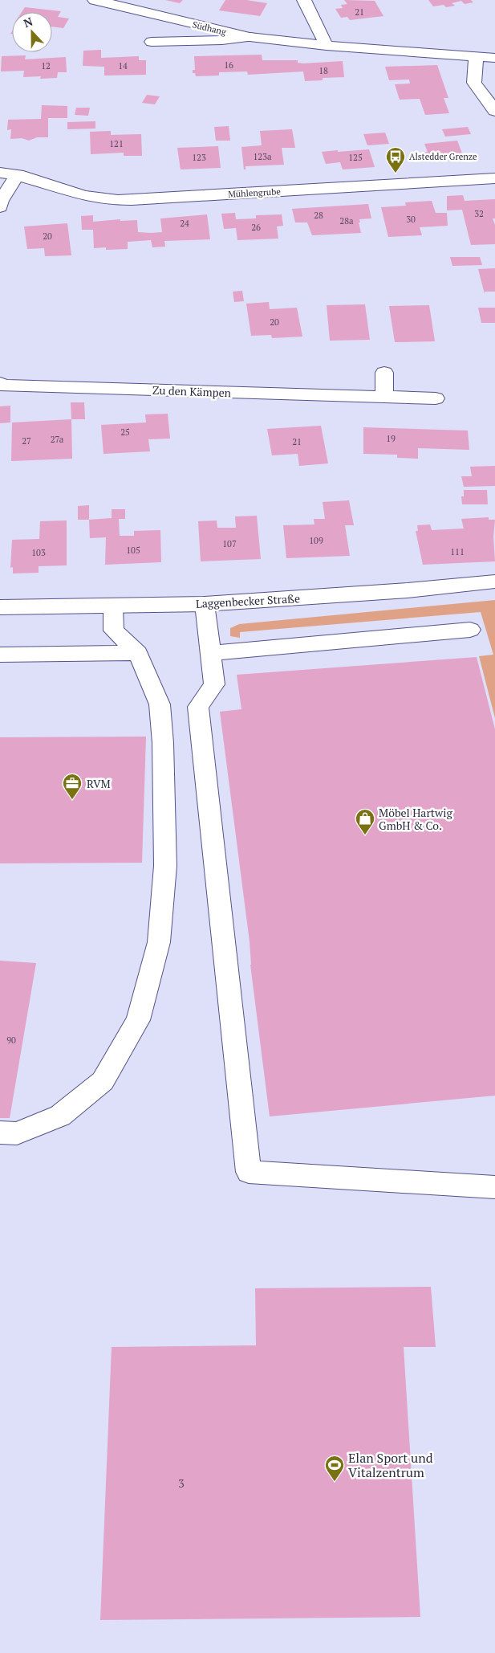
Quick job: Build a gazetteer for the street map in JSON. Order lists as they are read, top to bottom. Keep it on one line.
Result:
{"streets":{"street":["Südhang","Mühlengrube","Zu den Kämpen","Laggenbecker Straße"]},"places":{"bus stop":["Alstedder Grenze"],"office":["RVM"],"shop":["Möbel Hartwig GmbH & Co."],"sports":["Elan Sport und Vitalzentrum"]},"house_numbers":["21","16","12","14","18","121","123a","123","125","32","28","30","28a","24","26","20","20","25","19","27a","27","21","109","107","105","111","103","90","3"],"north":"top"}
